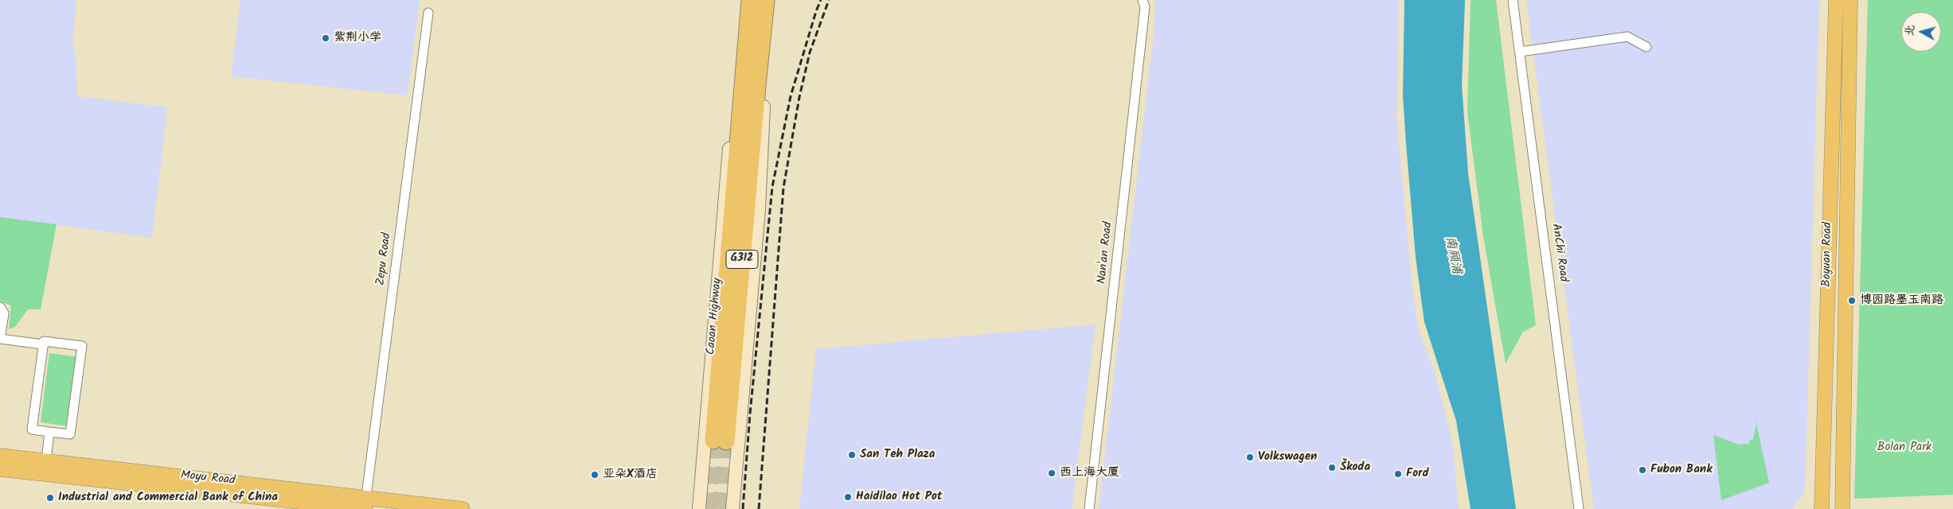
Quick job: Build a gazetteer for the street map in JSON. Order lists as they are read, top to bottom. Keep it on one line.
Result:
{"streets":{"highway":["G312","Caoan Highway"],"main road":["Boyuan Road","Moyu Road"],"street":["Nan'an Road","AnChi Road","Zepu Road"]},"crossings":[["Zepu Road","Moyu Road"]],"water":["南顾浦"],"parks":["Bolan Park"],"places":["紫荆小学","博园路墨玉南路","San Teh Plaza","Volkswagen","Škoda","Fubon Bank","西上海大厦","Ford","亚朵X酒店","Haidilao Hot Pot","Industrial and Commercial Bank of China"],"north":"left"}
